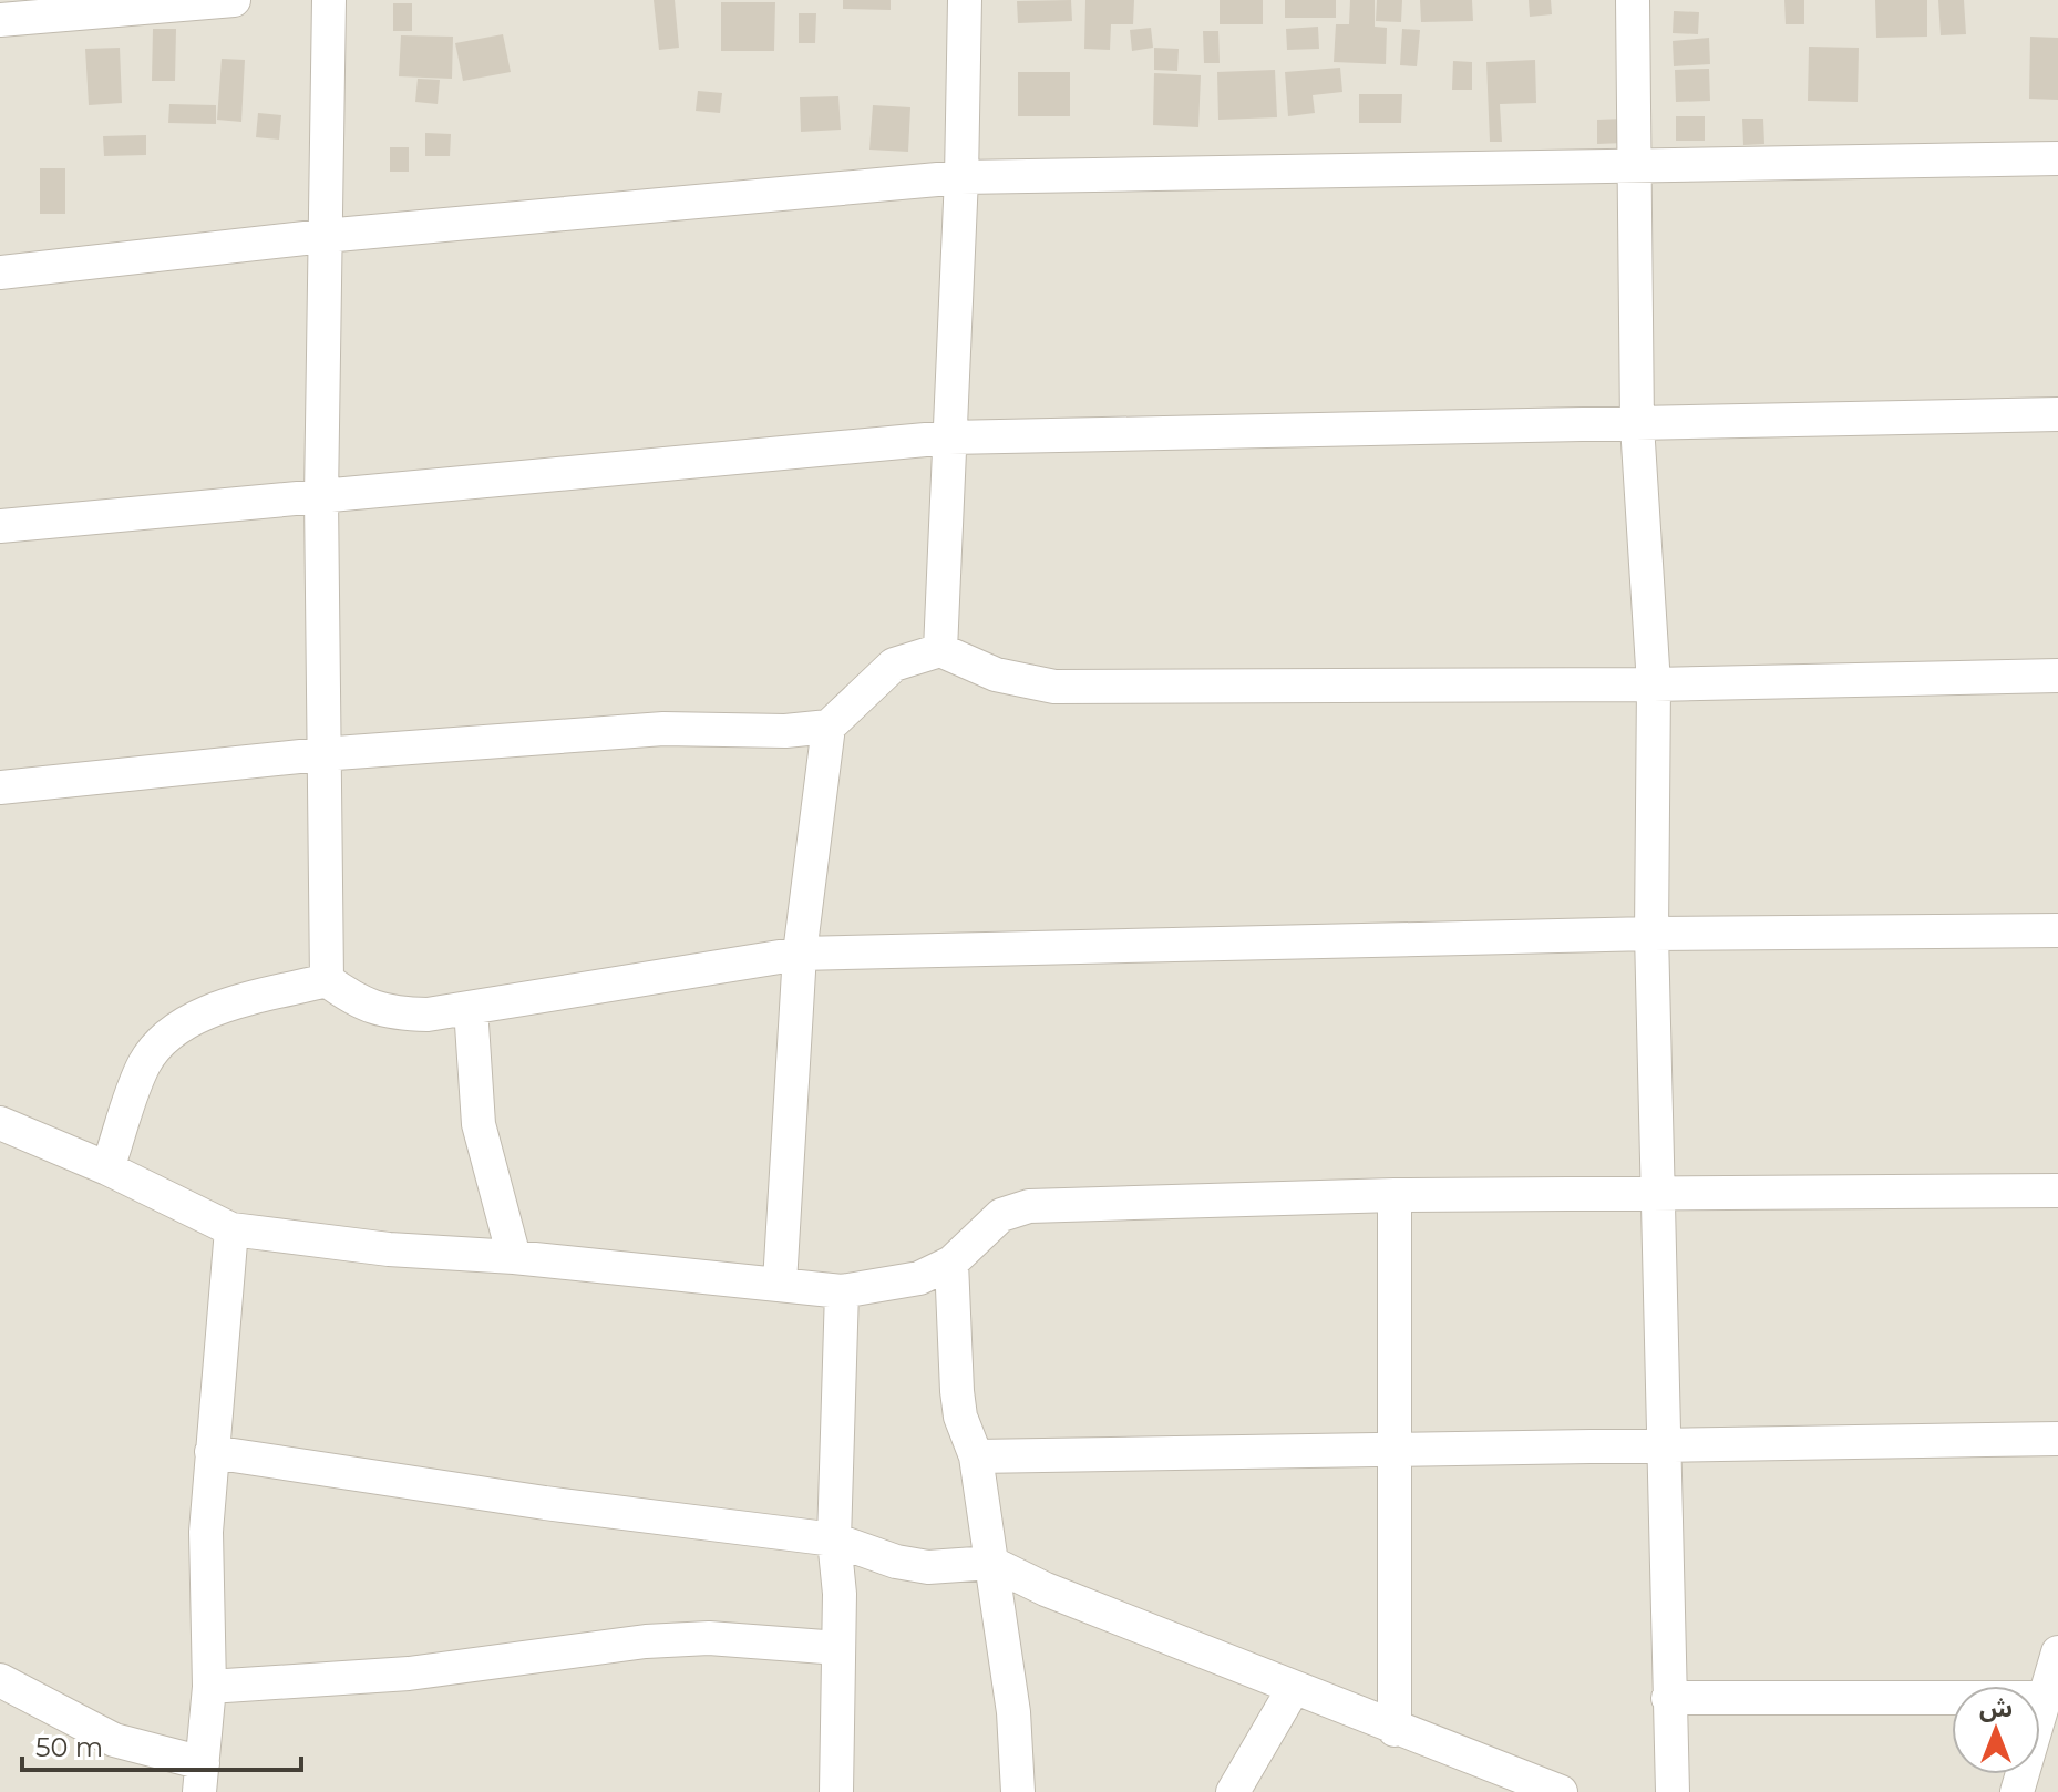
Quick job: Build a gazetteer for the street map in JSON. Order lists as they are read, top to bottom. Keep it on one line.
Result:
{"scale_bar":"50 m","north":"top"}
